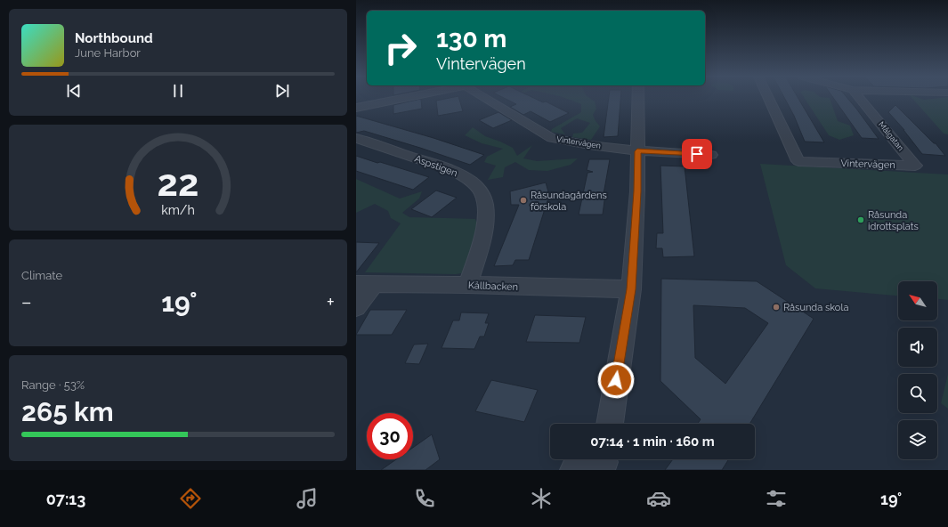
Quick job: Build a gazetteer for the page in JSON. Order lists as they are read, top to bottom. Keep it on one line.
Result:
{"streets":{"street":["Målgatan","Vintervägen","Aspstigen","Källbacken"]},"crossings":[["Målgatan","Vintervägen"],["Aspstigen","Källbacken"]],"places":["Råsundagårdens förskola","Råsunda idrottsplats","Råsunda skola"],"north":"top left","page":{"turn":["130 m","Vintervägen"],"song":["Northbound","June Harbor"],"tile":["Climate",["Range · 53%","265 km"]],"heat":["−","19°","+"],"limit":"30","trip":"07:14 · 1 min · 160 m","tabs":["07:13","19°"],"gauge":["22","km/h"]}}
